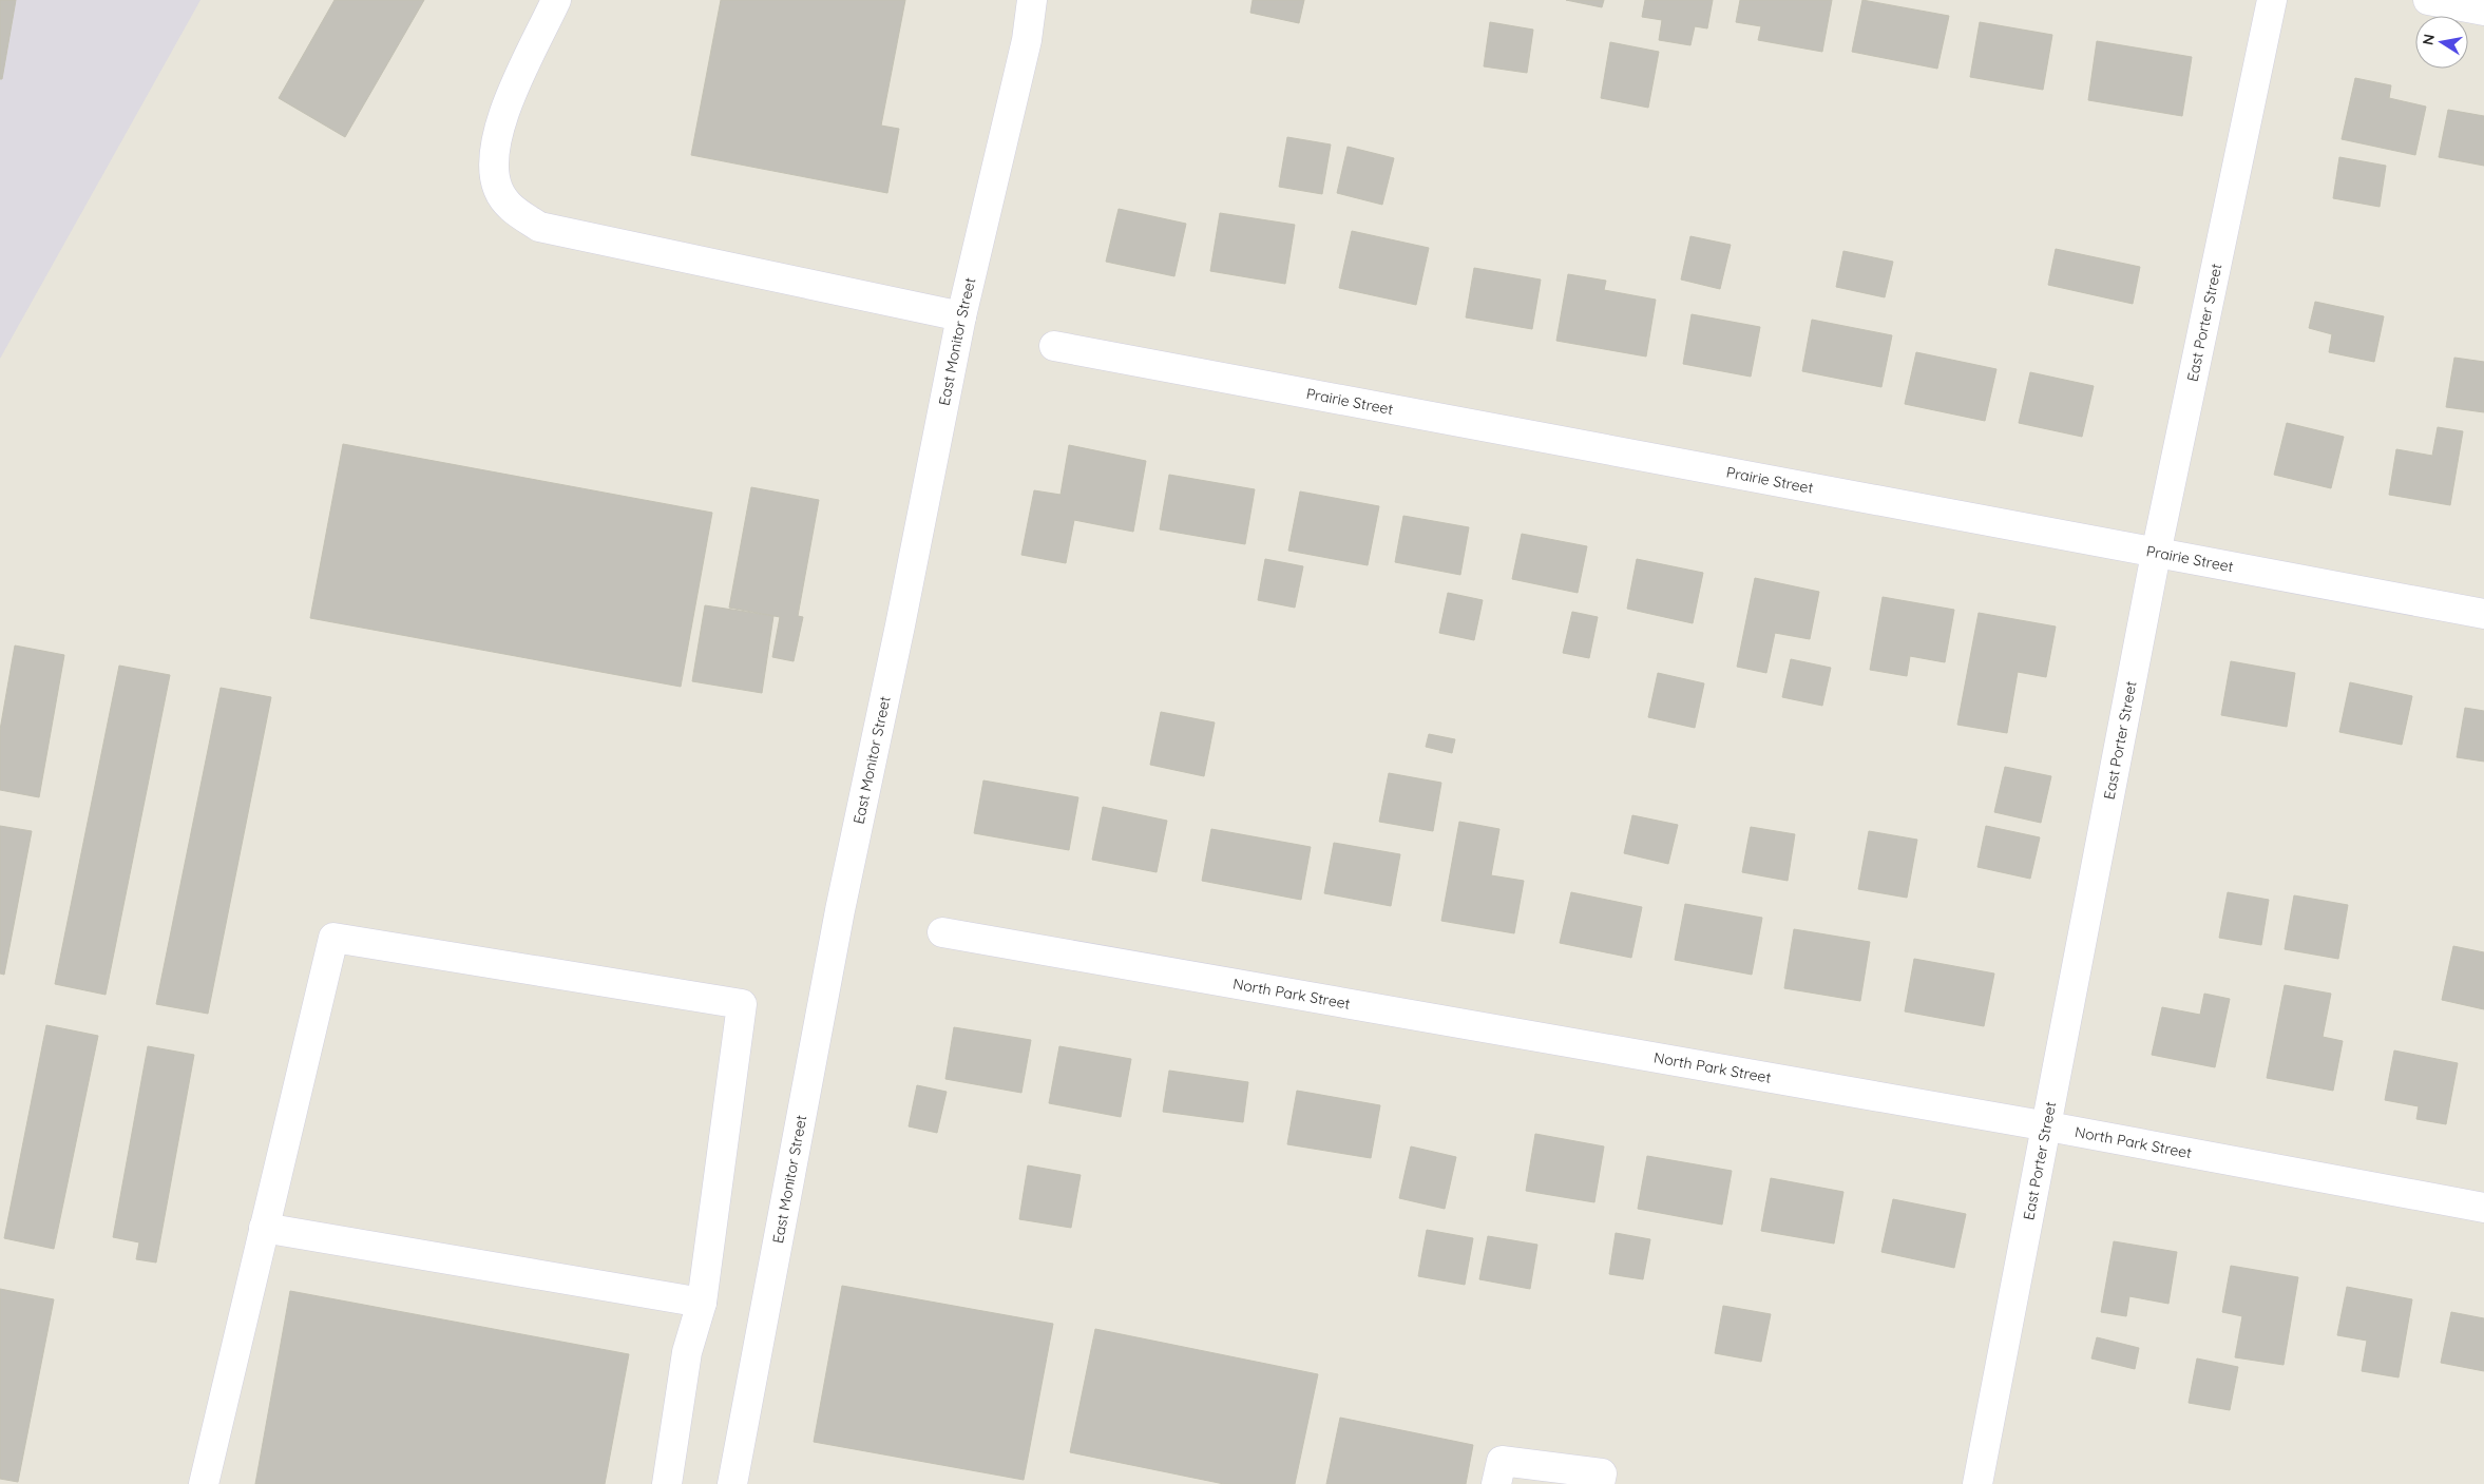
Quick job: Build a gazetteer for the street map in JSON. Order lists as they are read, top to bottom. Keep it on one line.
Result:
{"streets":{"street":["East Porter Street","East Monitor Street","Prairie Street","North Park Street"]},"crossings":[["East Porter Street","Prairie Street"],["East Porter Street","North Park Street"]],"north":"left"}
